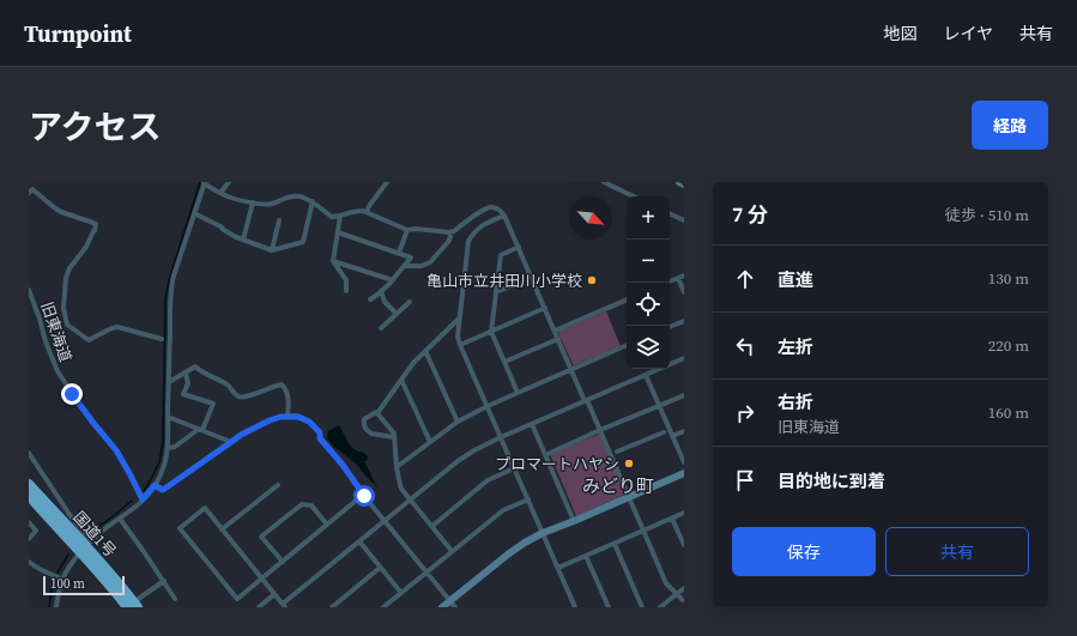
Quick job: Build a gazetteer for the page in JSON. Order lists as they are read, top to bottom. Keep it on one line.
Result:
{"streets":{"highway":["国道1号"],"street":["旧東海道"]},"districts":["みどり町"],"places":["亀山市立井田川小学校","プロマートハヤシ"],"scale_bar":"100 m","north":"bottom right","page":{"header":"Turnpoint","nav":["地図","レイヤ","共有"],"title":"アクセス","buttons":["経路",["保存","共有"]],"heading":["7 分","徒歩 · 510 m"],"map_buttons":["+","−"],"list":[["直進","130 m"],["左折","220 m"],["右折","旧東海道","160 m"],"目的地に到着"],"scale":"100 m"}}
